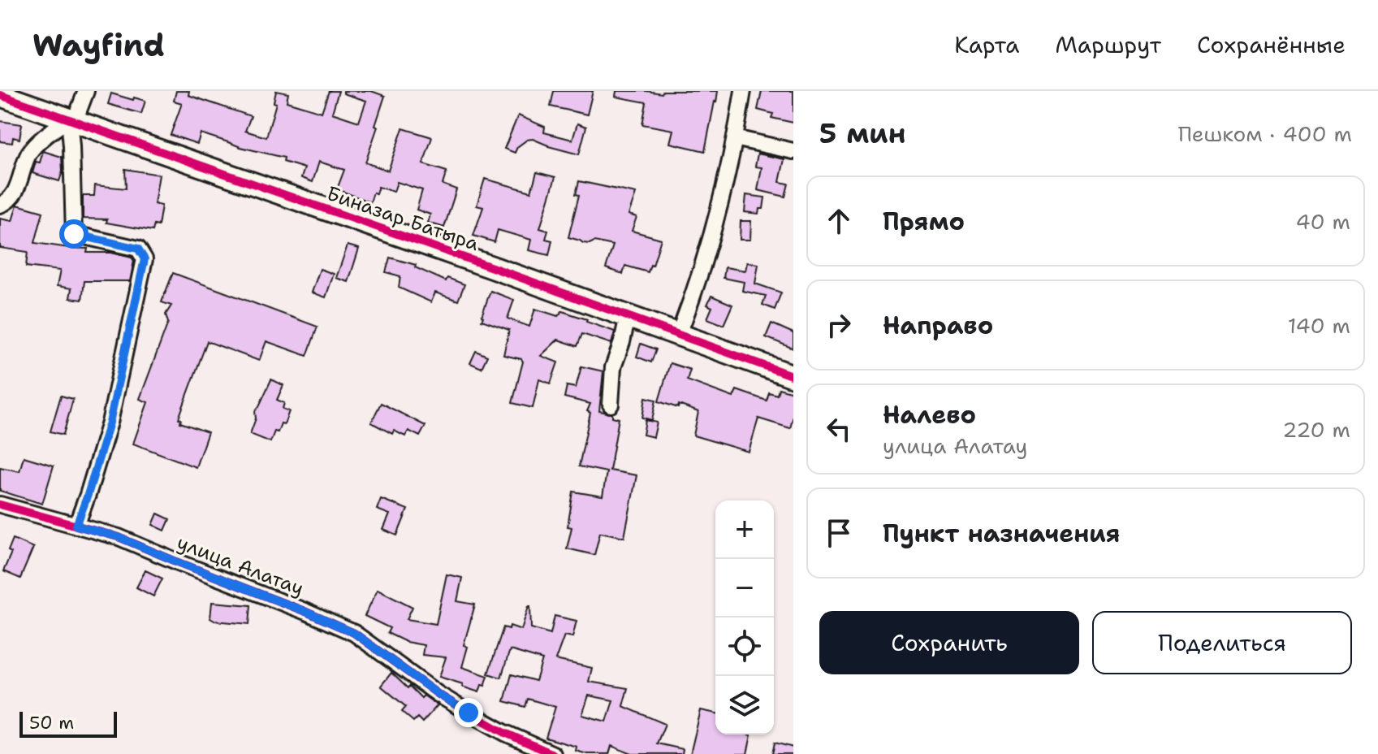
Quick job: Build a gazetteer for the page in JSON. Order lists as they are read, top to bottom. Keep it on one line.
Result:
{"streets":{"street":["Биназар Батыра","улица Алатау"]},"scale_bar":"50 m","page":{"header":"Wayfind","nav":["Карта","Маршрут","Сохранённые"],"heading":["5 мин","Пешком · 400 m"],"list":[["Прямо","40 m"],["Направо","140 m"],["Налево","улица Алатау","220 m"],"Пункт назначения"],"map_buttons":["+","−"],"buttons":["Сохранить","Поделиться"],"scale":"50 m"}}
